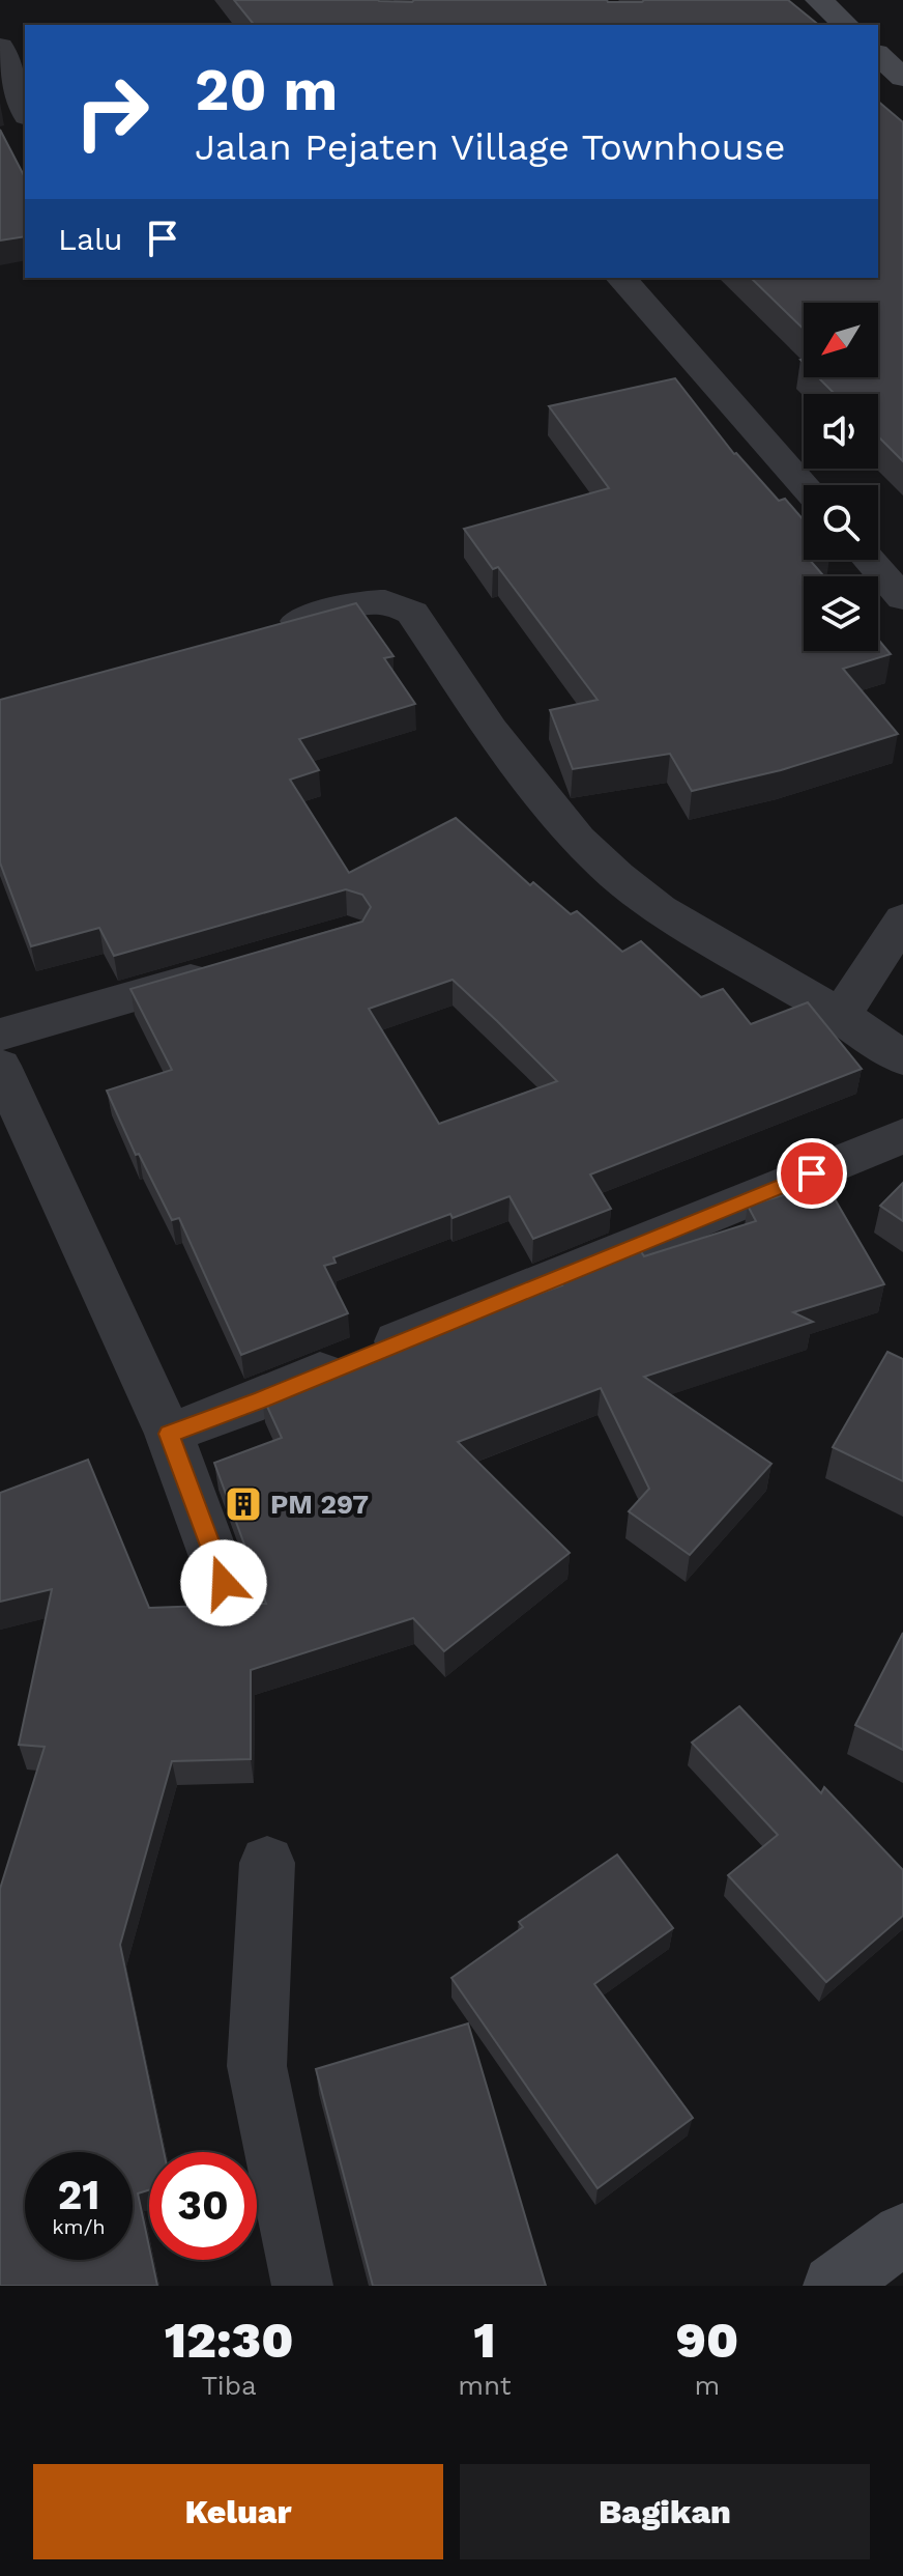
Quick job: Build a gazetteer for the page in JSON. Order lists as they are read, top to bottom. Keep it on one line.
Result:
{"places":{"building":["PM 297"]},"north":"bottom left","page":{"turn":["20 m","Jalan Pejaten Village Townhouse"],"then":"Lalu","speed":"21 km/h","limit":"30","eta":["12:30","Tiba","1","mnt","90","m"],"buttons":["Keluar","Bagikan"]}}
